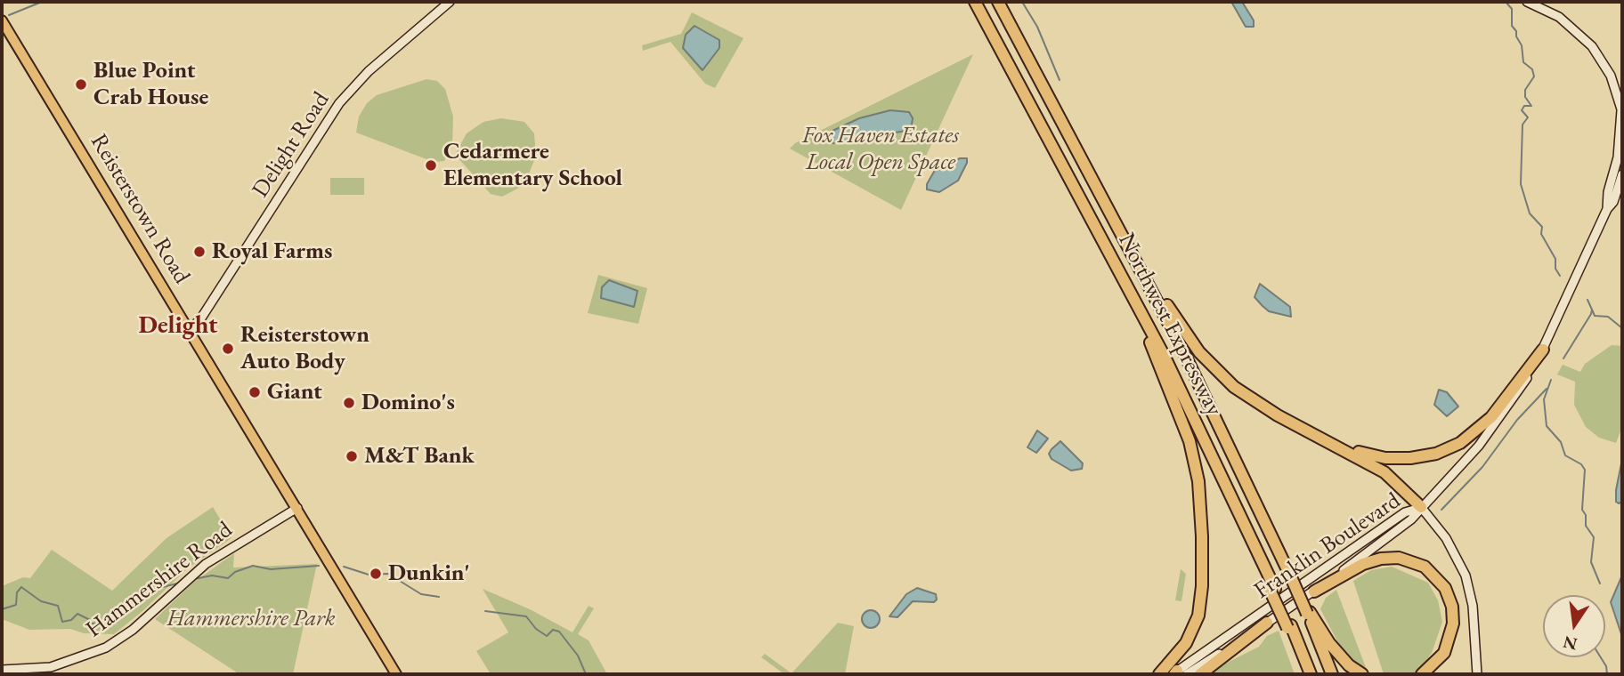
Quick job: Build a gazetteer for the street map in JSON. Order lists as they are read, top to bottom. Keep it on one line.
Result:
{"streets":{"highway":["Northwest Expressway"],"main road":["Delight Road","Reisterstown Road","Franklin Boulevard","Hammershire Road"]},"crossings":[["Delight Road","Reisterstown Road"],["Reisterstown Road","Hammershire Road"]],"districts":["Delight"],"parks":["Fox Haven Estates Local Open Space","Hammershire Park"],"places":["Blue Point Crab House","Cedarmere Elementary School","Royal Farms","Reisterstown Auto Body","Giant","Domino's","M&T Bank","Dunkin'"],"north":"bottom"}
